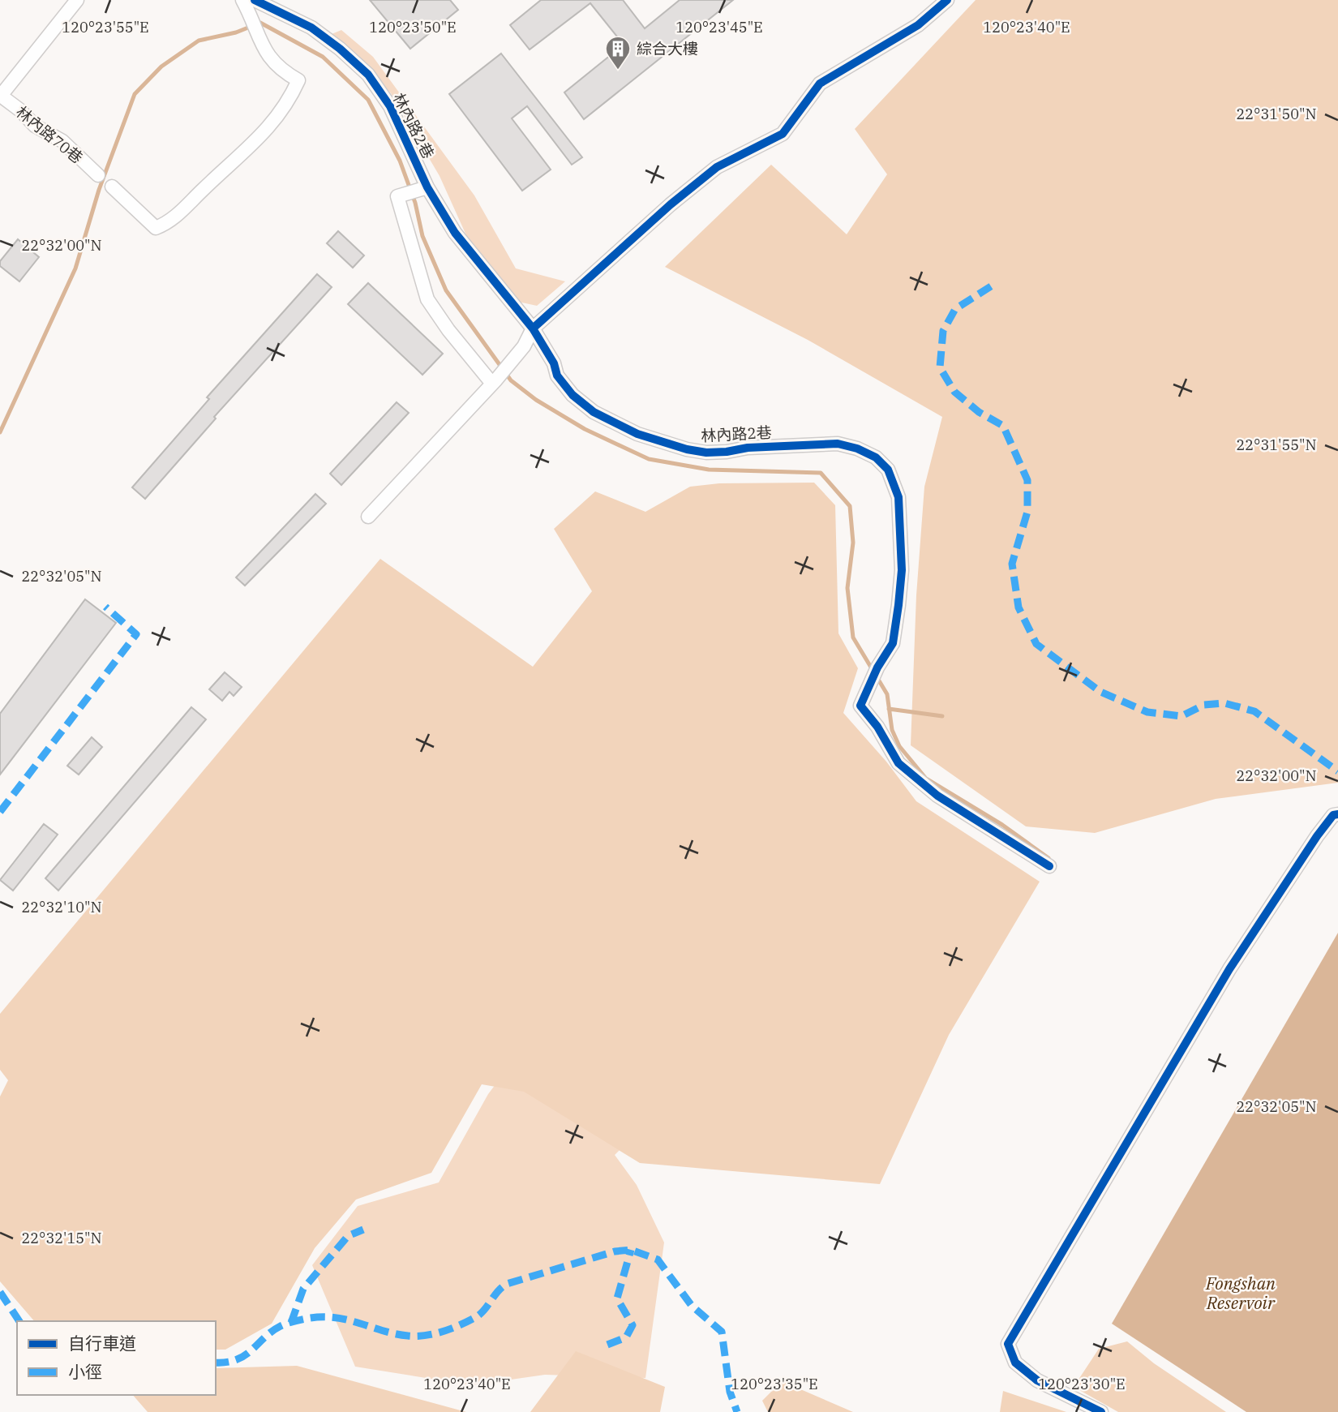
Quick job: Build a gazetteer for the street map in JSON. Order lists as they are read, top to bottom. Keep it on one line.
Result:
{"streets":{"street":["林內路2巷","林內路70巷"]},"water":["Fongshan Reservoir"],"places":{"building":["綜合大樓"]},"legend":["自行車道","小徑"],"coordinates":["120°23'55\"E","120°23'50\"E","120°23'45\"E","120°23'40\"E","22°31'50\"N","22°32'00\"N","22°31'55\"N","22°32'05\"N","22°32'10\"N","22°32'15\"N","120°23'35\"E","120°23'30\"E"]}
